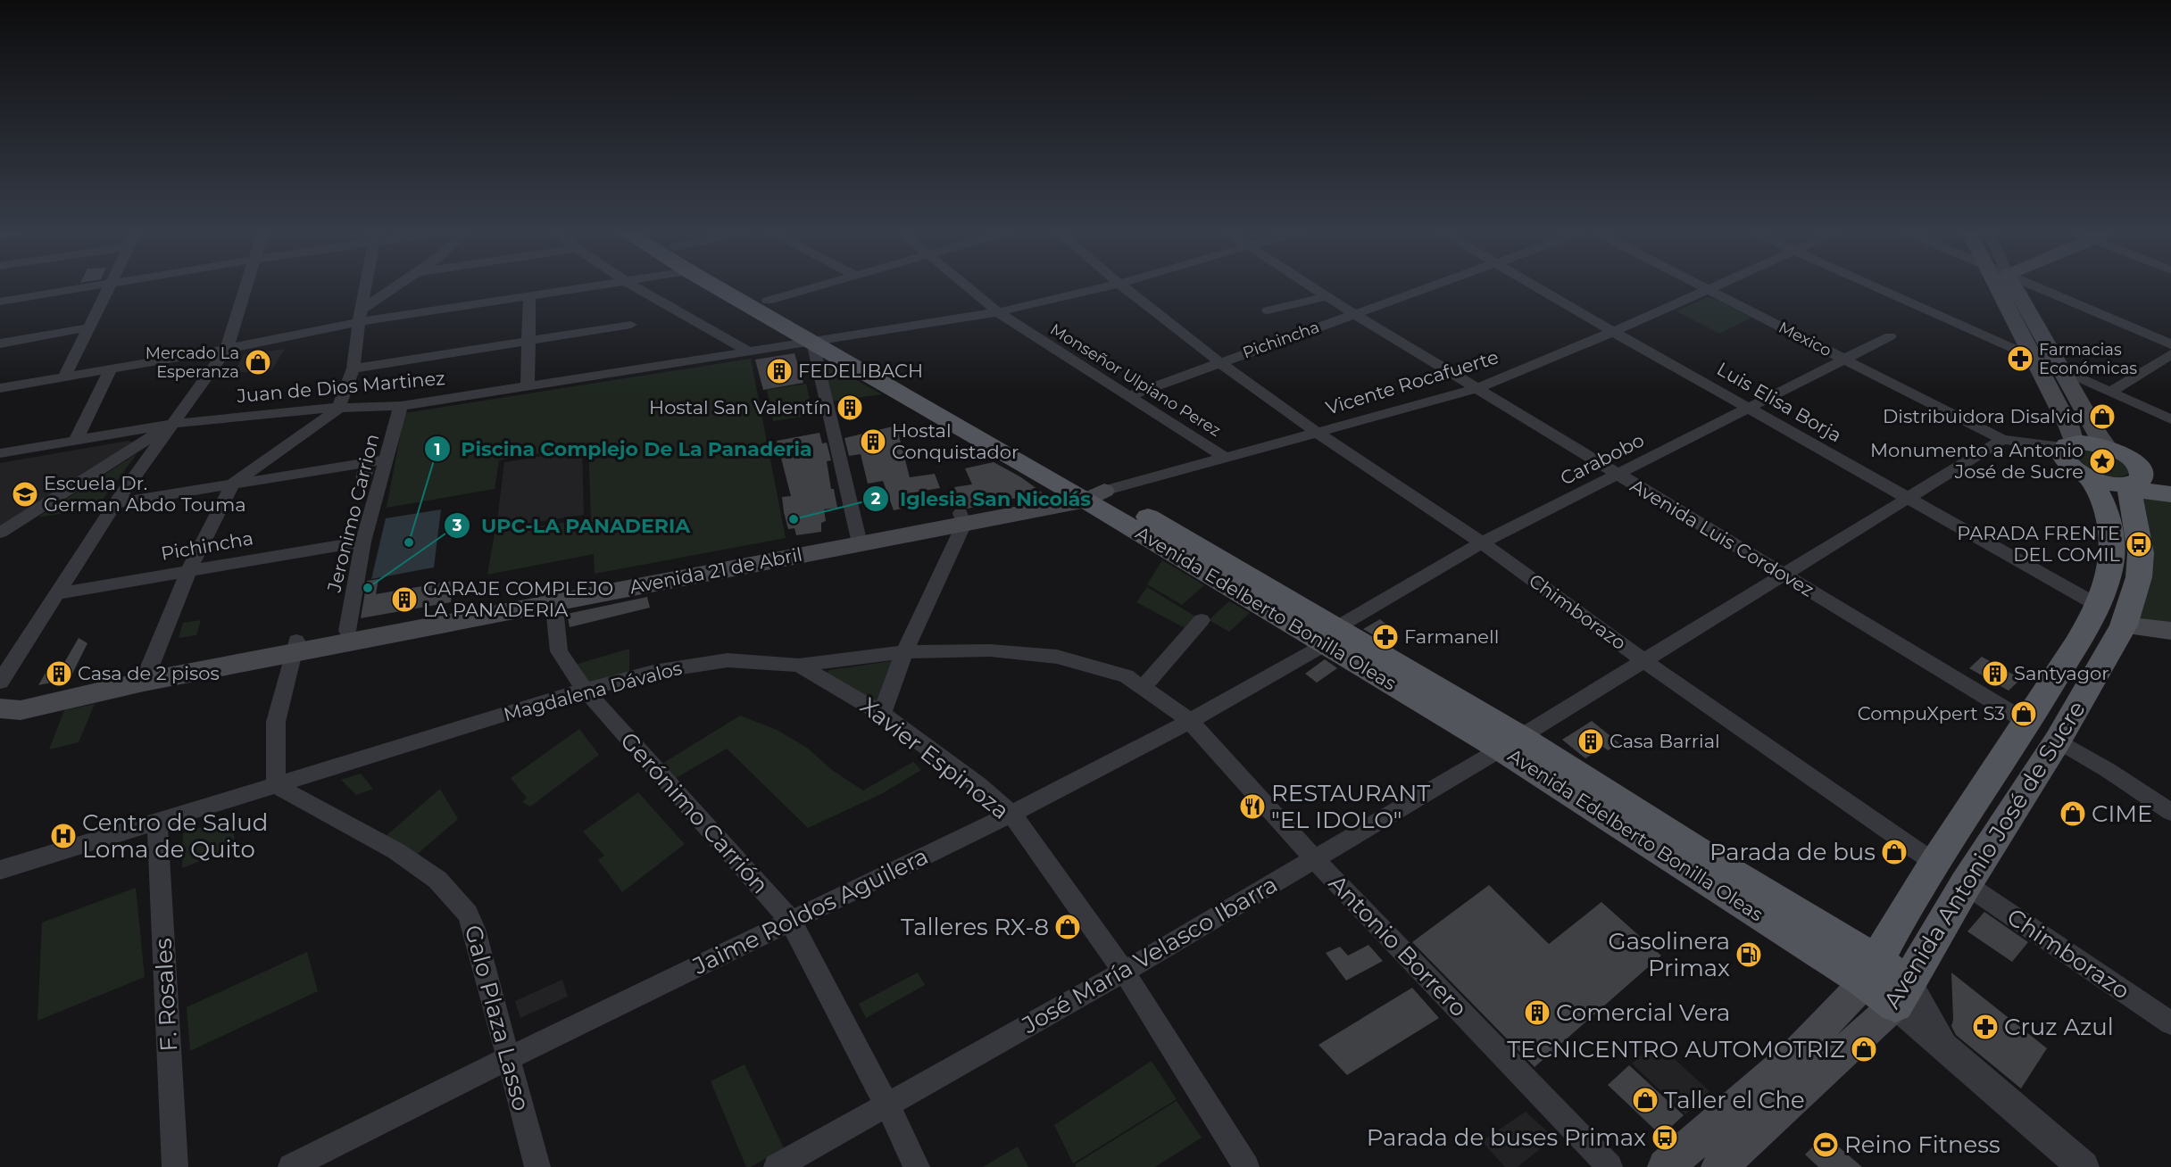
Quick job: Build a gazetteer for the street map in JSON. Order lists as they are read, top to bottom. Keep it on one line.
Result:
{"streets":{"main road":["Avenida 21 de Abril","Avenida Edelberto Bonilla Oleas","Avenida Antonio José de Sucre"],"street":["Mexico","Pichincha","Monseñor Ulpiano Perez","Vicente Rocafuerte","Juan de Dios Martinez","Luis Elisa Borja","Carabobo","Jeronimo Carrion","Avenida Luis Cordovez","Chimborazo","Magdalena Dávalos","Xavier Espinoza","Gerónimo Carrión","Jaime Roldos Aguilera","Antonio Borrero","José María Velasco Ibarra","F. Rosales","Galo Plaza Lasso"]},"crossings":[["Mexico","Vicente Rocafuerte"],["Mexico","Carabobo"],["Mexico","Avenida Antonio José de Sucre"],["Mexico","José María Velasco Ibarra"],["Pichincha","Monseñor Ulpiano Perez"],["Pichincha","Jeronimo Carrion"],["Pichincha","Avenida Luis Cordovez"],["Pichincha","Chimborazo"],["Monseñor Ulpiano Perez","Vicente Rocafuerte"],["Monseñor Ulpiano Perez","Juan de Dios Martinez"],["Vicente Rocafuerte","Luis Elisa Borja"],["Vicente Rocafuerte","Avenida Luis Cordovez"],["Vicente Rocafuerte","Avenida 21 de Abril"],["Vicente Rocafuerte","Avenida Edelberto Bonilla Oleas"],["Vicente Rocafuerte","Chimborazo"],["Juan de Dios Martinez","Jeronimo Carrion"],["Juan de Dios Martinez","Avenida Edelberto Bonilla Oleas"],["Luis Elisa Borja","Carabobo"],["Luis Elisa Borja","Avenida Antonio José de Sucre"],["Luis Elisa Borja","José María Velasco Ibarra"],["Carabobo","Avenida Luis Cordovez"],["Carabobo","Avenida Edelberto Bonilla Oleas"],["Carabobo","Chimborazo"],["Carabobo","Jaime Roldos Aguilera"],["Jeronimo Carrion","Avenida 21 de Abril"],["Avenida Luis Cordovez","Avenida Antonio José de Sucre"],["Avenida Luis Cordovez","José María Velasco Ibarra"],["Avenida 21 de Abril","Avenida Edelberto Bonilla Oleas"],["Avenida 21 de Abril","Gerónimo Carrión"],["Avenida Edelberto Bonilla Oleas","Avenida Antonio José de Sucre"],["Avenida Edelberto Bonilla Oleas","Jaime Roldos Aguilera"],["Avenida Edelberto Bonilla Oleas","José María Velasco Ibarra"],["Chimborazo","Avenida Antonio José de Sucre"],["Chimborazo","José María Velasco Ibarra"],["Magdalena Dávalos","Xavier Espinoza"],["Magdalena Dávalos","Gerónimo Carrión"],["Magdalena Dávalos","Jaime Roldos Aguilera"],["Magdalena Dávalos","Antonio Borrero"],["Magdalena Dávalos","F. Rosales"],["Magdalena Dávalos","Galo Plaza Lasso"],["Xavier Espinoza","Jaime Roldos Aguilera"],["Xavier Espinoza","José María Velasco Ibarra"],["Gerónimo Carrión","Jaime Roldos Aguilera"],["Gerónimo Carrión","José María Velasco Ibarra"],["Jaime Roldos Aguilera","Antonio Borrero"],["Jaime Roldos Aguilera","Galo Plaza Lasso"],["Antonio Borrero","José María Velasco Ibarra"]],"places":{"pharmacy":["Farmacias Económicas","Farmanell","Cruz Azul"],"shop":["Mercado La Esperanza","Distribuidora Disalvid","CompuXpert S3","CIME","Parada de bus","Talleres RX-8","TECNICENTRO AUTOMOTRIZ","Taller el Che"],"building":["FEDELIBACH","Hostal San Valentín","Hostal Conquistador","GARAJE COMPLEJO LA PANADERIA","Casa de 2 pisos","Santyagor","Casa Barrial","Comercial Vera"],"place":["Monumento a Antonio José de Sucre"],"school or university":["Escuela Dr. German Abdo Touma"],"other":["Iglesia San Nicolás","Piscina Complejo De La Panaderia","UPC-LA PANADERIA"],"bus stop":["PARADA FRENTE DEL COMIL","Parada de buses Primax"],"restaurant":["RESTAURANT \"EL IDOLO\""],"hospital":["Centro de Salud Loma de Quito"],"fuel station":["Gasolinera Primax"],"sports":["Reino Fitness"]}}
